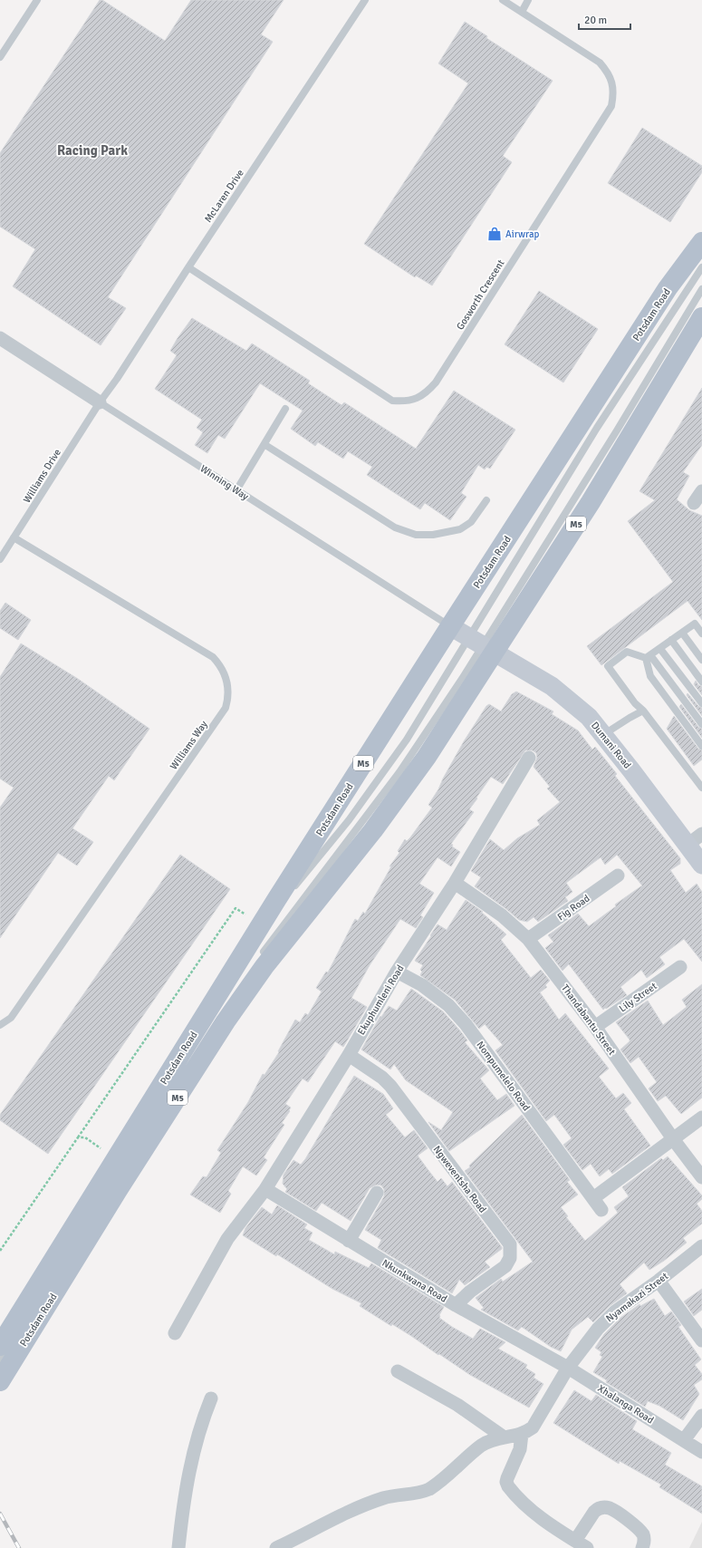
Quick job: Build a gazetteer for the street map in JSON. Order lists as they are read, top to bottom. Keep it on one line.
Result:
{"streets":{"main road":["Potsdam Road","M5"],"street":["Winning Way","Dumani Road","Fig Road","Lily Street","Ekuphumleni Road","Thandabantu Street","Nompumelelo Road","Ngweventsha Road","Nkunkwana Road","Nyamakazi Street","Xhalanga Road"],"lane":["McLaren Drive","Gosworth Crescent","Williams Drive","Williams Way"]},"crossings":[["McLaren Drive","Gosworth Crescent"],["McLaren Drive","Williams Drive"],["McLaren Drive","Winning Way"],["Potsdam Road","Winning Way"],["Potsdam Road","Dumani Road"],["Williams Drive","Winning Way"],["Williams Drive","Williams Way"],["Winning Way","Dumani Road"],["Fig Road","Thandabantu Street"],["Lily Street","Thandabantu Street"],["Ekuphumleni Road","Thandabantu Street"],["Ekuphumleni Road","Nompumelelo Road"],["Ekuphumleni Road","Ngweventsha Road"],["Ekuphumleni Road","Nkunkwana Road"],["Ngweventsha Road","Nkunkwana Road"],["Nkunkwana Road","Nyamakazi Street"],["Nkunkwana Road","Xhalanga Road"],["Nyamakazi Street","Xhalanga Road"]],"districts":["Racing Park"],"places":{"shop":["Airwrap"]},"scale_bar":"20 m"}
